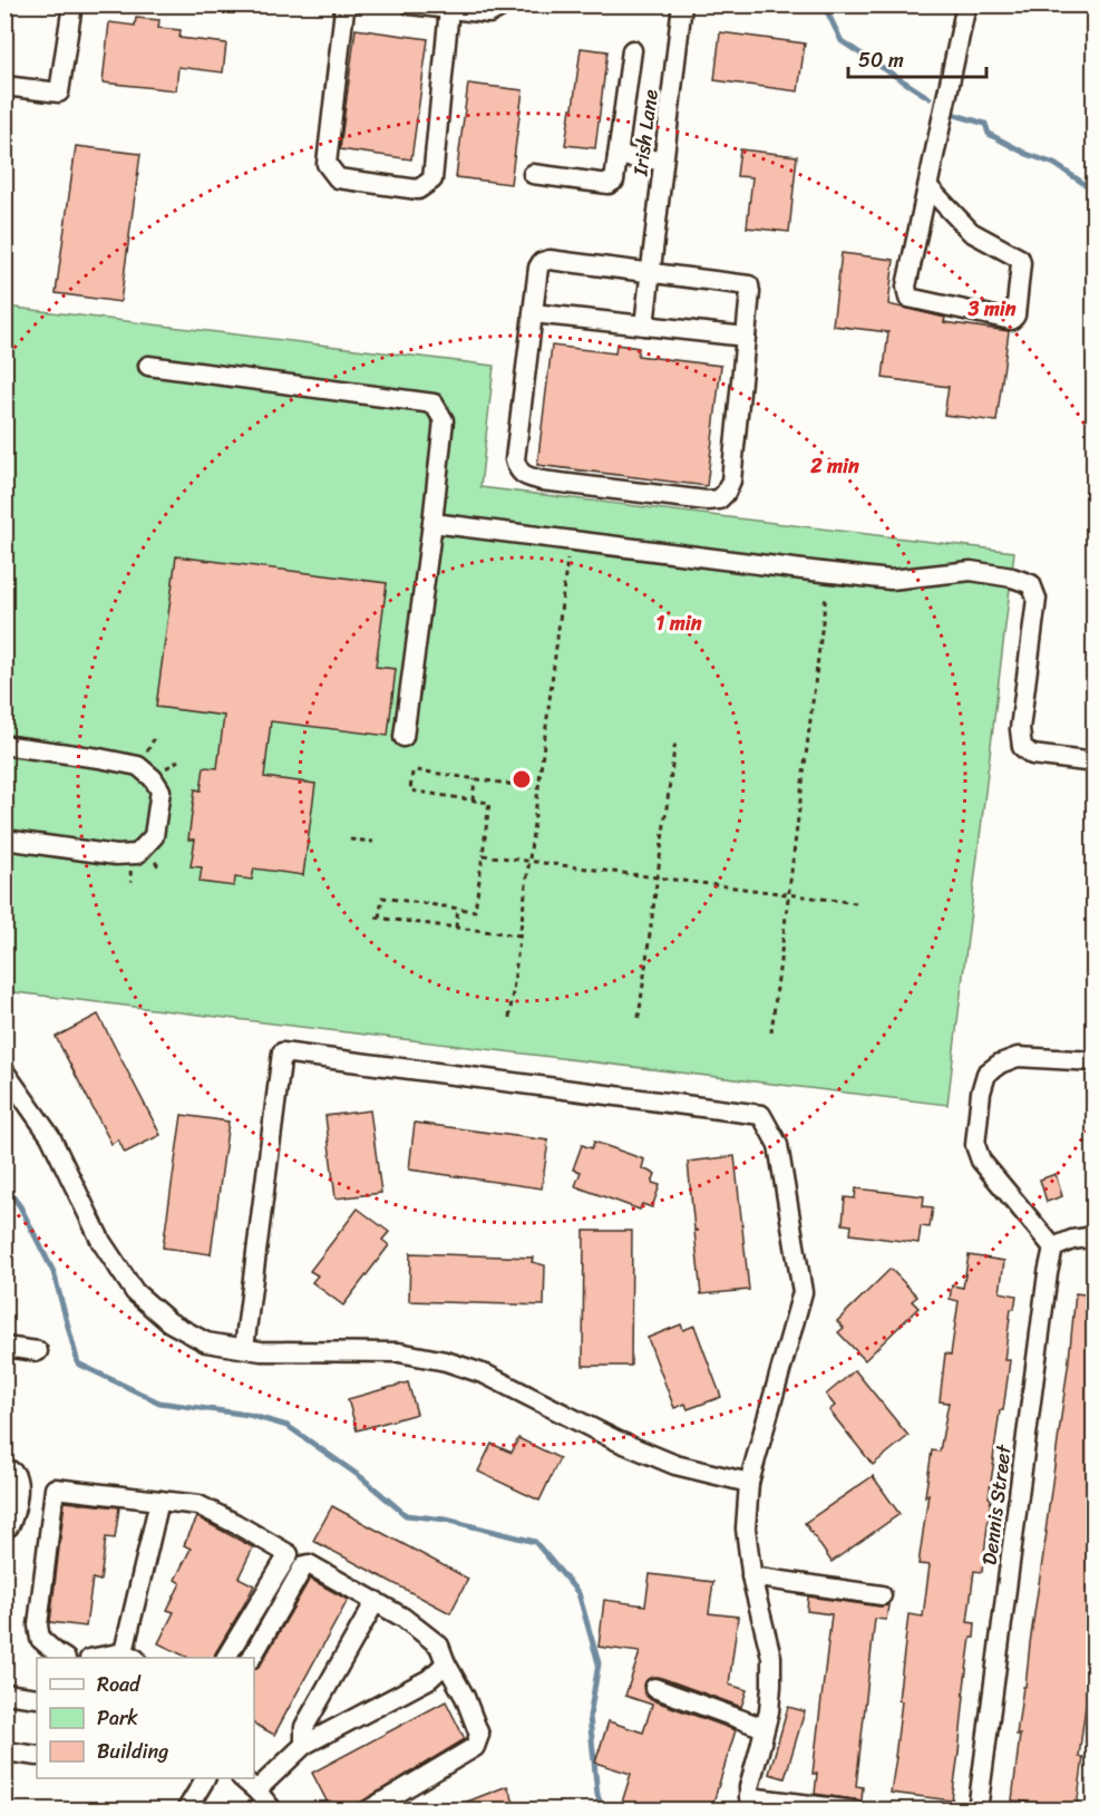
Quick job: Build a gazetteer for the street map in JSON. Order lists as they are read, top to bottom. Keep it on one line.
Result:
{"streets":{"street":["Irish Lane","Dennis Street"]},"legend":["Road","Park","Building"],"scale_bar":"50 m","rings":["3 min","2 min","1 min"]}
